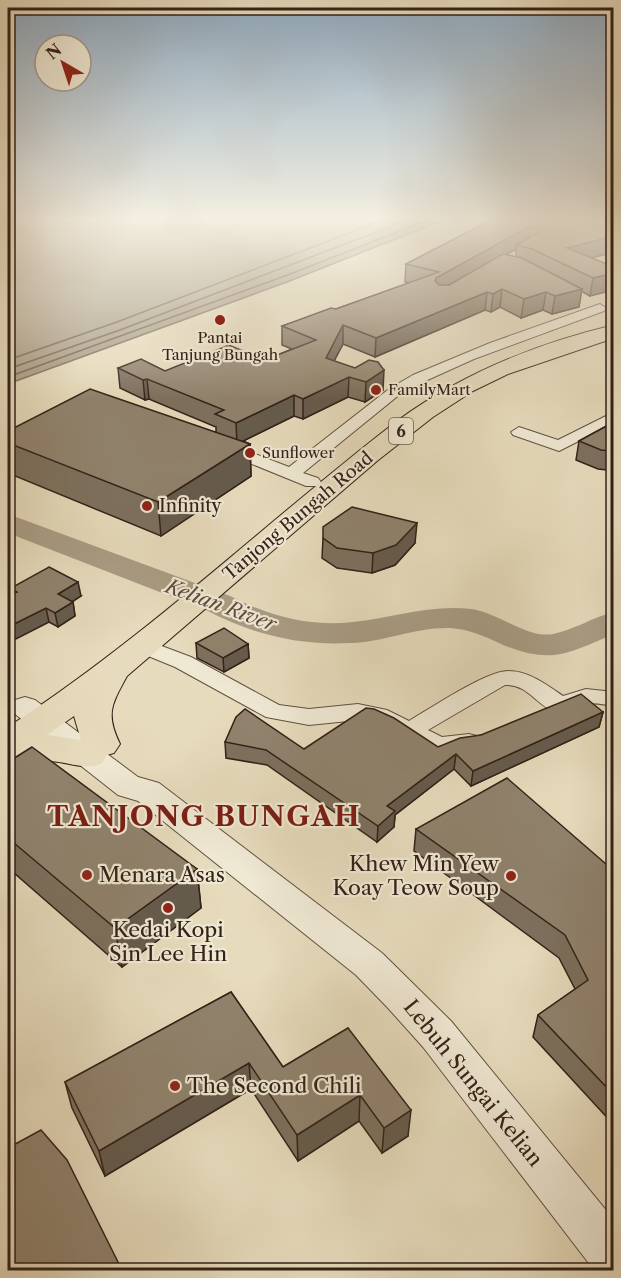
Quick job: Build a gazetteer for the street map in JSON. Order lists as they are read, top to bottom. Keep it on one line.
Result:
{"streets":{"main road":["6","Tanjong Bungah Road"],"street":["Lebuh Sungai Kelian"]},"crossings":[["Tanjong Bungah Road","Lebuh Sungai Kelian"]],"districts":["TANJONG BUNGAH"],"water":["Kelian River"],"places":["Pantai Tanjung Bungah","FamilyMart","Sunflower","Infinity","Menara Asas","Khew Min Yew Koay Teow Soup","Kedai Kopi Sin Lee Hin","The Second Chili"],"north":"top left"}
